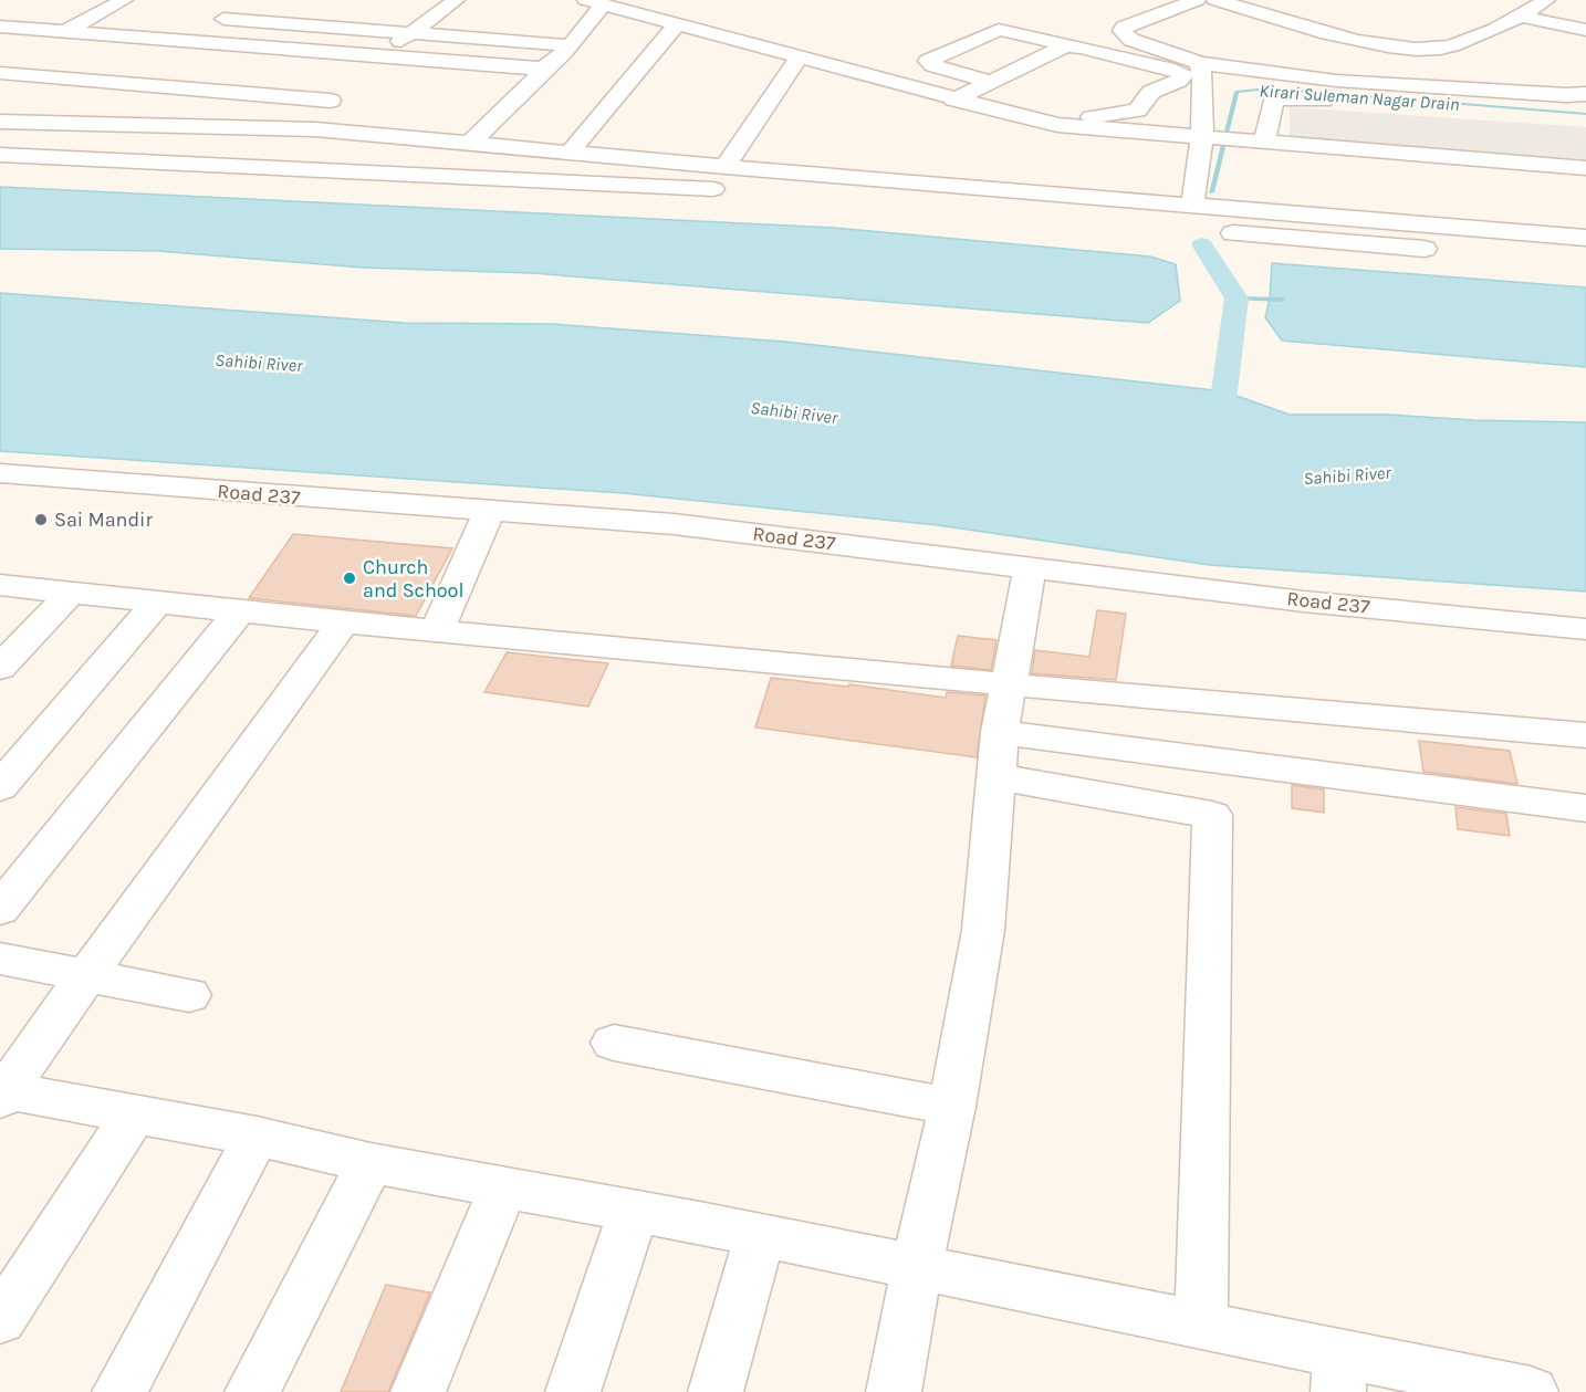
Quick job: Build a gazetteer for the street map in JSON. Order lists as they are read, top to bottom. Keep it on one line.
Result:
{"streets":{"street":["Road 237"]},"water":["Kirari Suleman Nagar Drain","Sahibi River"],"places":["Sai Mandir","Church and School"]}
